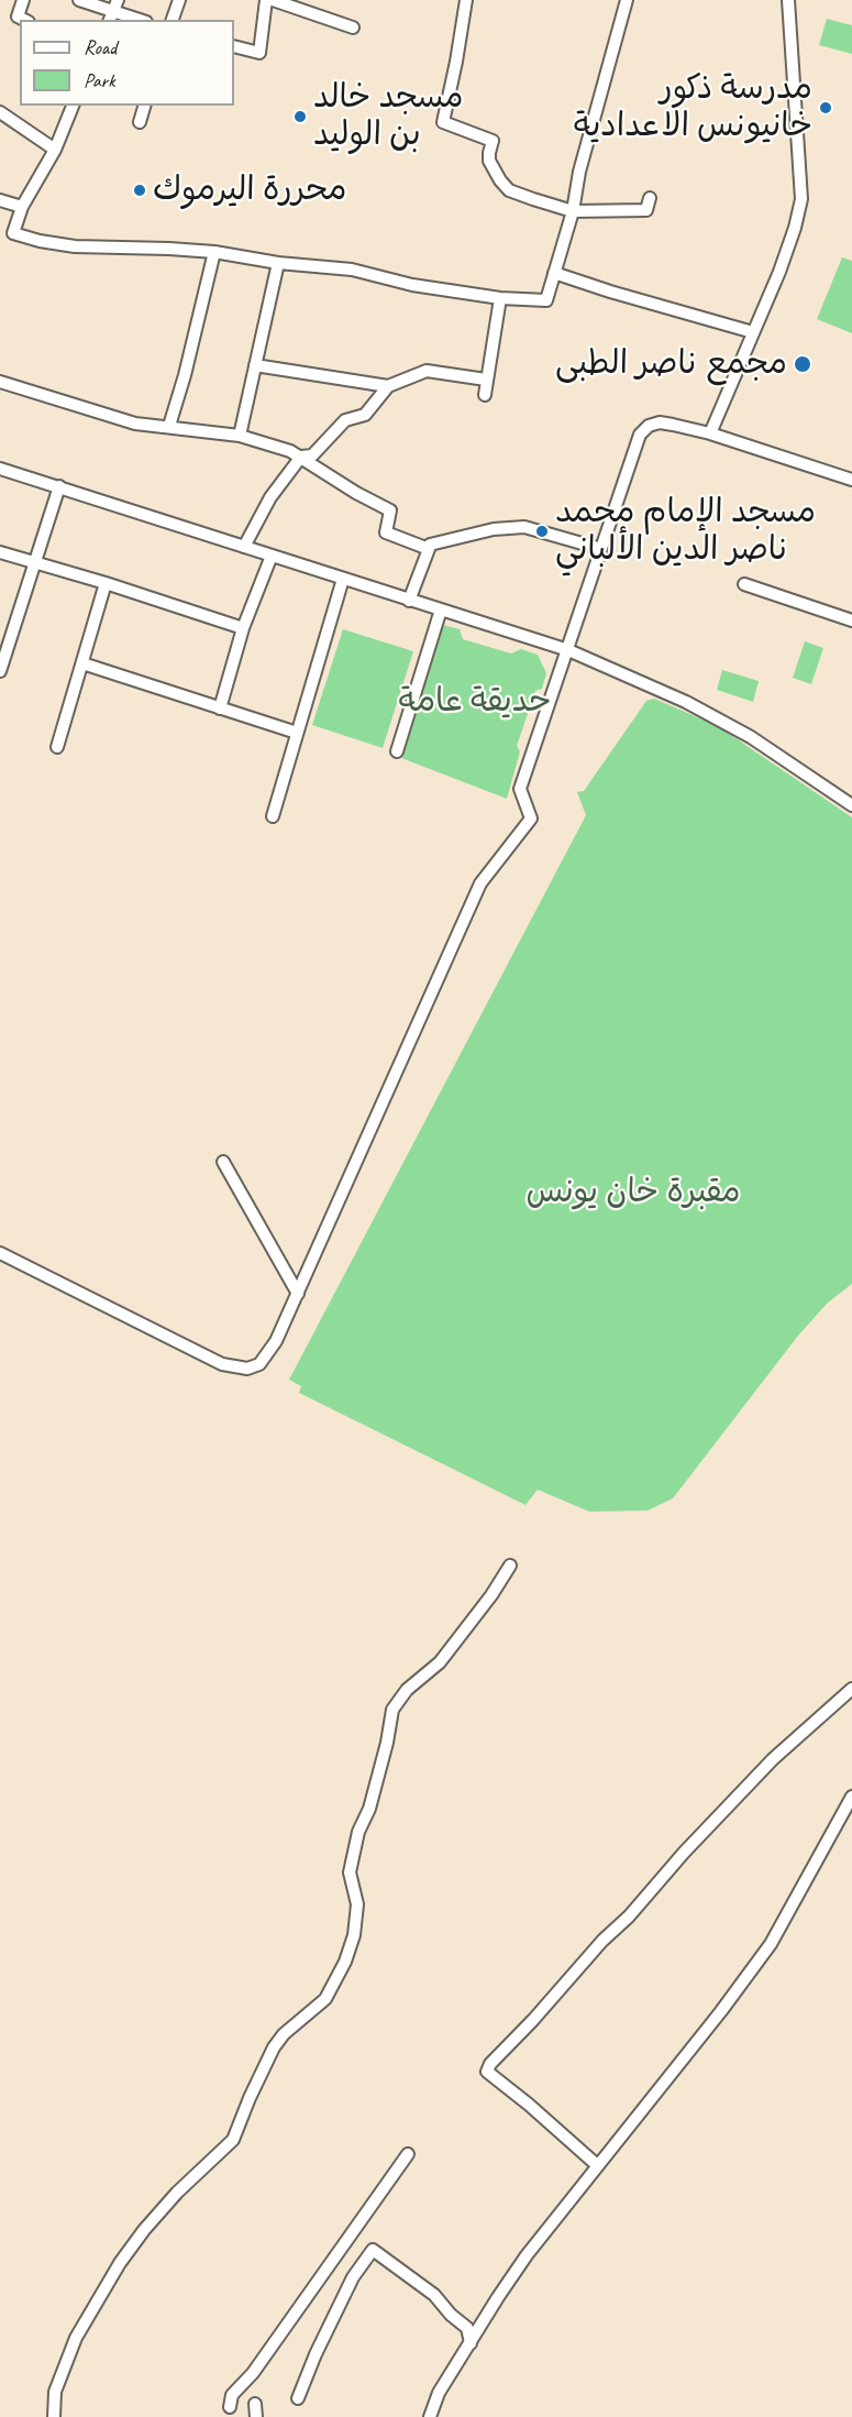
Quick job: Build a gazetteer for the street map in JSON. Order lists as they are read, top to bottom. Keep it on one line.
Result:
{"parks":["حديقة عامة","مقبرة خان يونس"],"places":["مدرسة ذكور خانيونس الاعدادية","مسجد خالد بن الوليد","محررة اليرموك","مجمع ناصر الطبى","مسجد الإمام محمد ناصر الدين الألباني"],"legend":["Road","Park"]}
